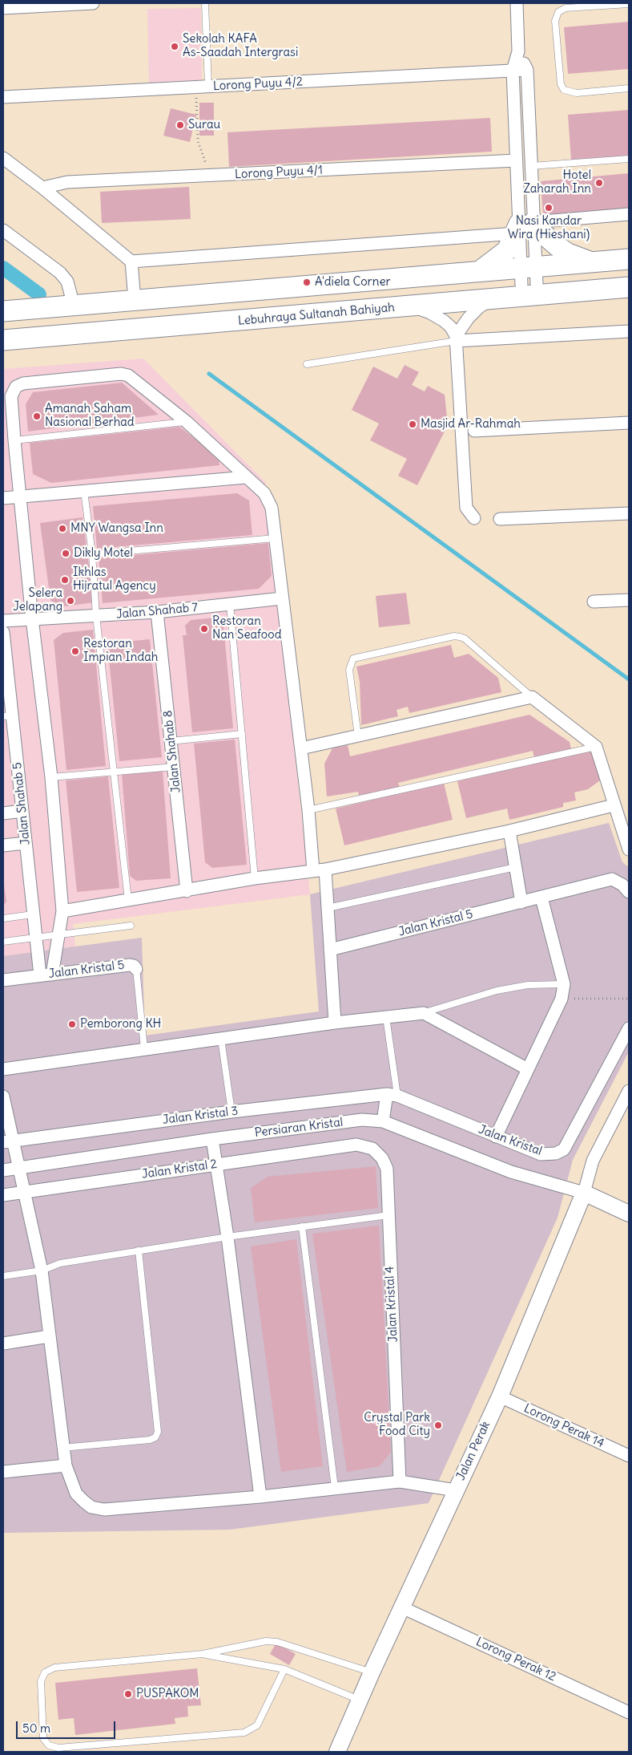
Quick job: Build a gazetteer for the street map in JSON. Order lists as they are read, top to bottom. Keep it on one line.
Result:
{"streets":{"main road":["Lebuhraya Sultanah Bahiyah"],"street":["Lorong Puyu 4/2","Lorong Puyu 4/1","Jalan Shahab 7","Jalan Shahab 8","Jalan Shahab 5","Jalan Kristal 5","Jalan Kristal 3","Persiaran Kristal","Jalan Kristal","Jalan Kristal 2","Jalan Kristal 4","Lorong Perak 14","Jalan Perak","Lorong Perak 12"]},"crossings":[["Jalan Shahab 7","Jalan Shahab 8"],["Jalan Shahab 5","Jalan Kristal 5"],["Jalan Kristal 3","Jalan Kristal"],["Persiaran Kristal","Jalan Perak"],["Jalan Kristal 2","Jalan Kristal 4"],["Lorong Perak 14","Jalan Perak"],["Jalan Perak","Lorong Perak 12"]],"places":["Sekolah KAFA As-Saadah Intergrasi","Surau","Hotel Zaharah Inn","Nasi Kandar Wira (Hieshani)","A'diela Corner","Amanah Saham Nasional Berhad","Masjid Ar-Rahmah","MNY Wangsa Inn","Dikly Motel","Ikhlas Hijratul Agency","Selera Jelapang","Restoran Nan Seafood","Restoran Impian Indah","Pemborong KH","Crystal Park Food City","PUSPAKOM"],"scale_bar":"50 m"}
